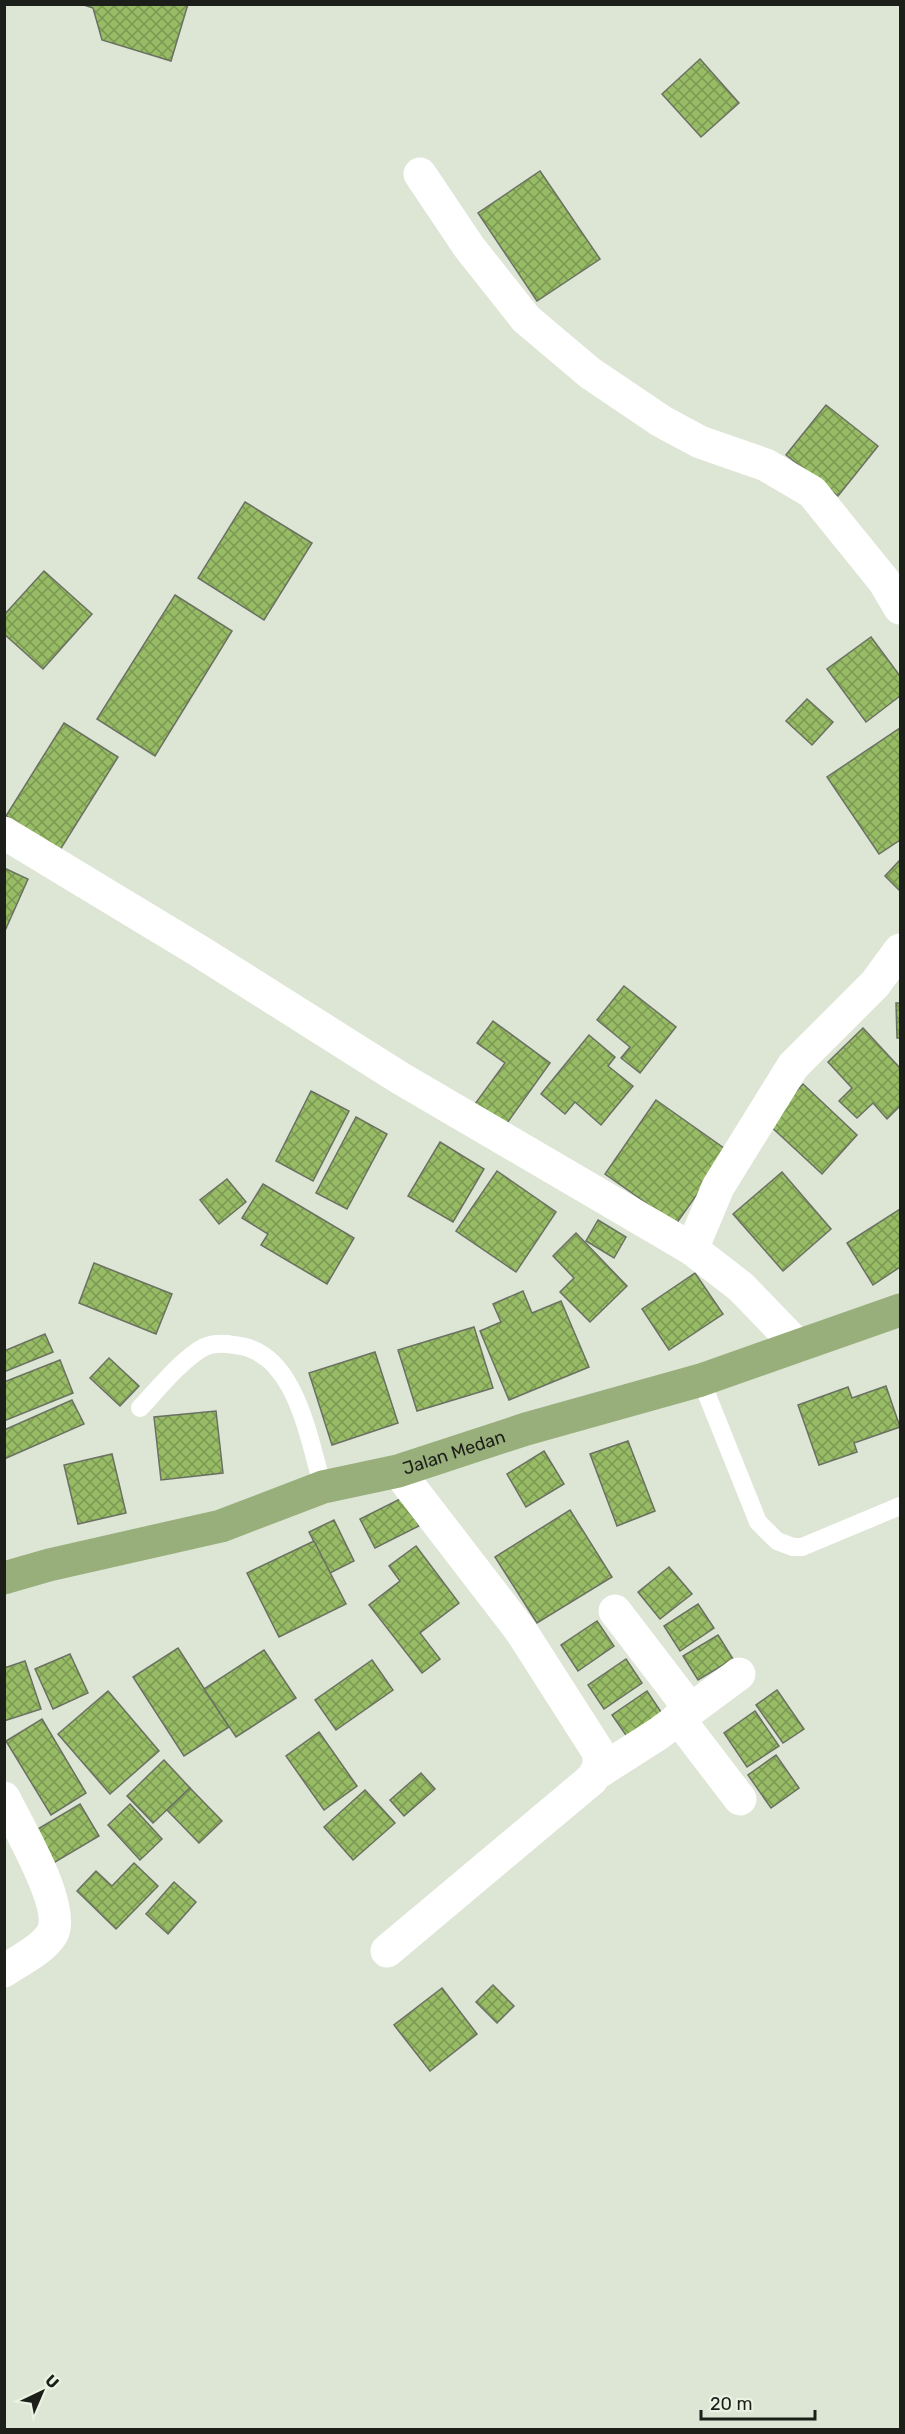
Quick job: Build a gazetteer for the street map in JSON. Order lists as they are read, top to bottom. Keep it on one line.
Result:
{"streets":{"highway":["Jalan Medan"]},"scale_bar":"20 m","north":"top right"}
